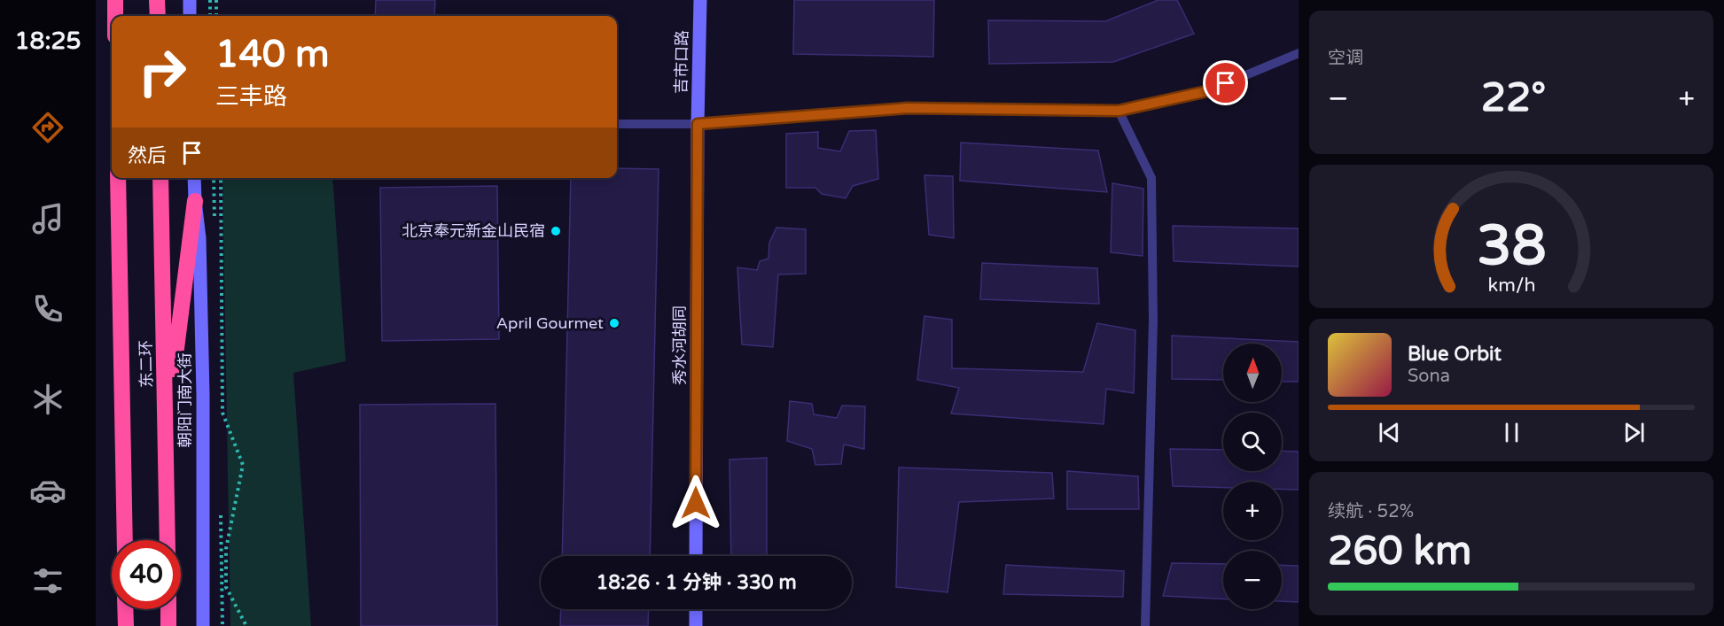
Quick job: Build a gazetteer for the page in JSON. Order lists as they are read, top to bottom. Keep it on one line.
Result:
{"streets":{"highway":["东二环"],"street":["吉市口路","秀水河胡同","朝阳门南大街"]},"crossings":[["吉市口路","秀水河胡同"]],"places":["北京奉元新金山民宿","April Gourmet"],"north":"top","page":{"tabs":"18:25","tile":["空调",["续航 · 52%","260 km"]],"turn":["140 m","三丰路"],"heat":["−","22°","+"],"then":"然后","song":["Blue Orbit","Sona"],"map_buttons":["+","−"],"limit":"40","trip":"18:26 · 1 分钟 · 330 m","gauge":["38","km/h"]}}
